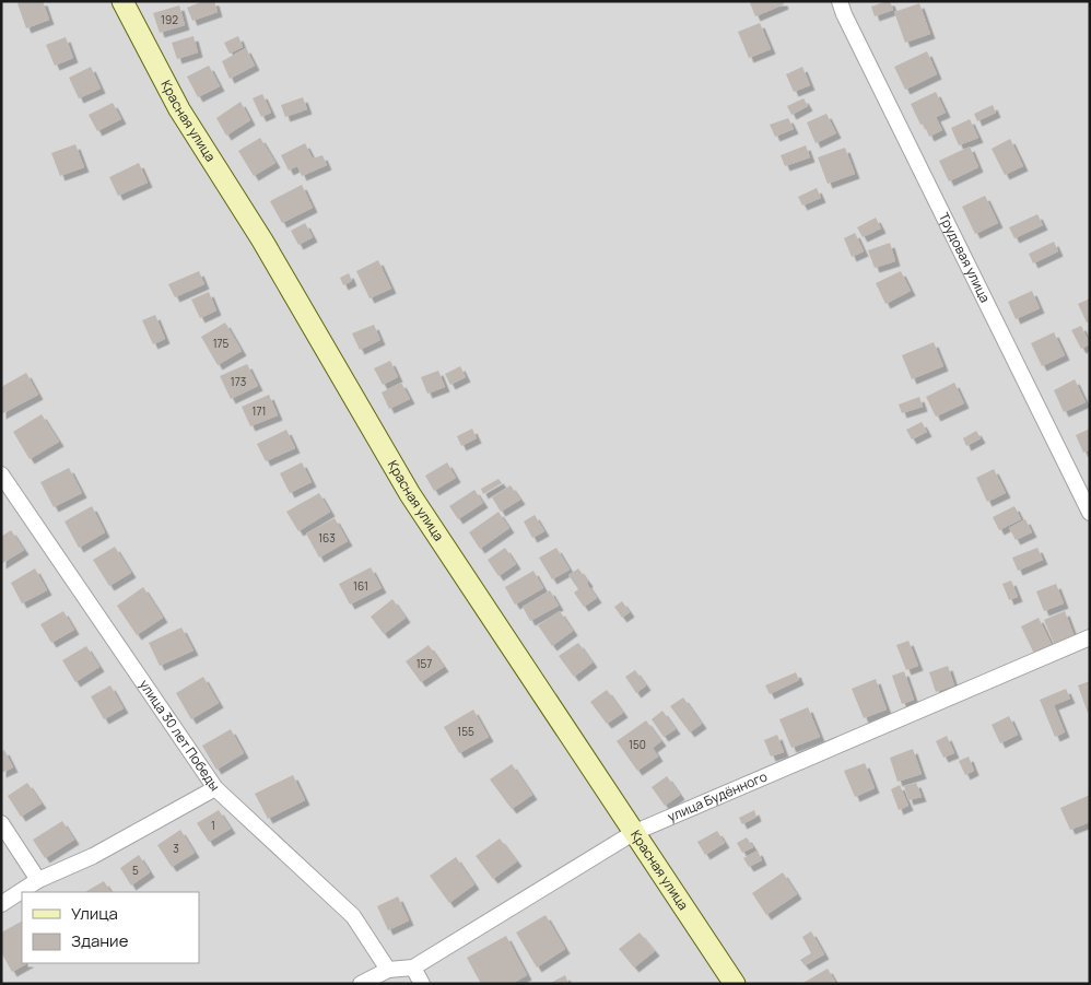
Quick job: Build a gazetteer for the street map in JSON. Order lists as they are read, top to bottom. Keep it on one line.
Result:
{"streets":{"main road":["Красная улица"],"street":["Трудовая улица","улица 30 лет Победы","улица Будённого"]},"crossings":[["Красная улица","улица Будённого"],["улица 30 лет Победы","улица Будённого"]],"house_numbers":["192","175","173","171","163","161","157","155","150","1","3","5"],"legend":["Улица","Здание"]}
